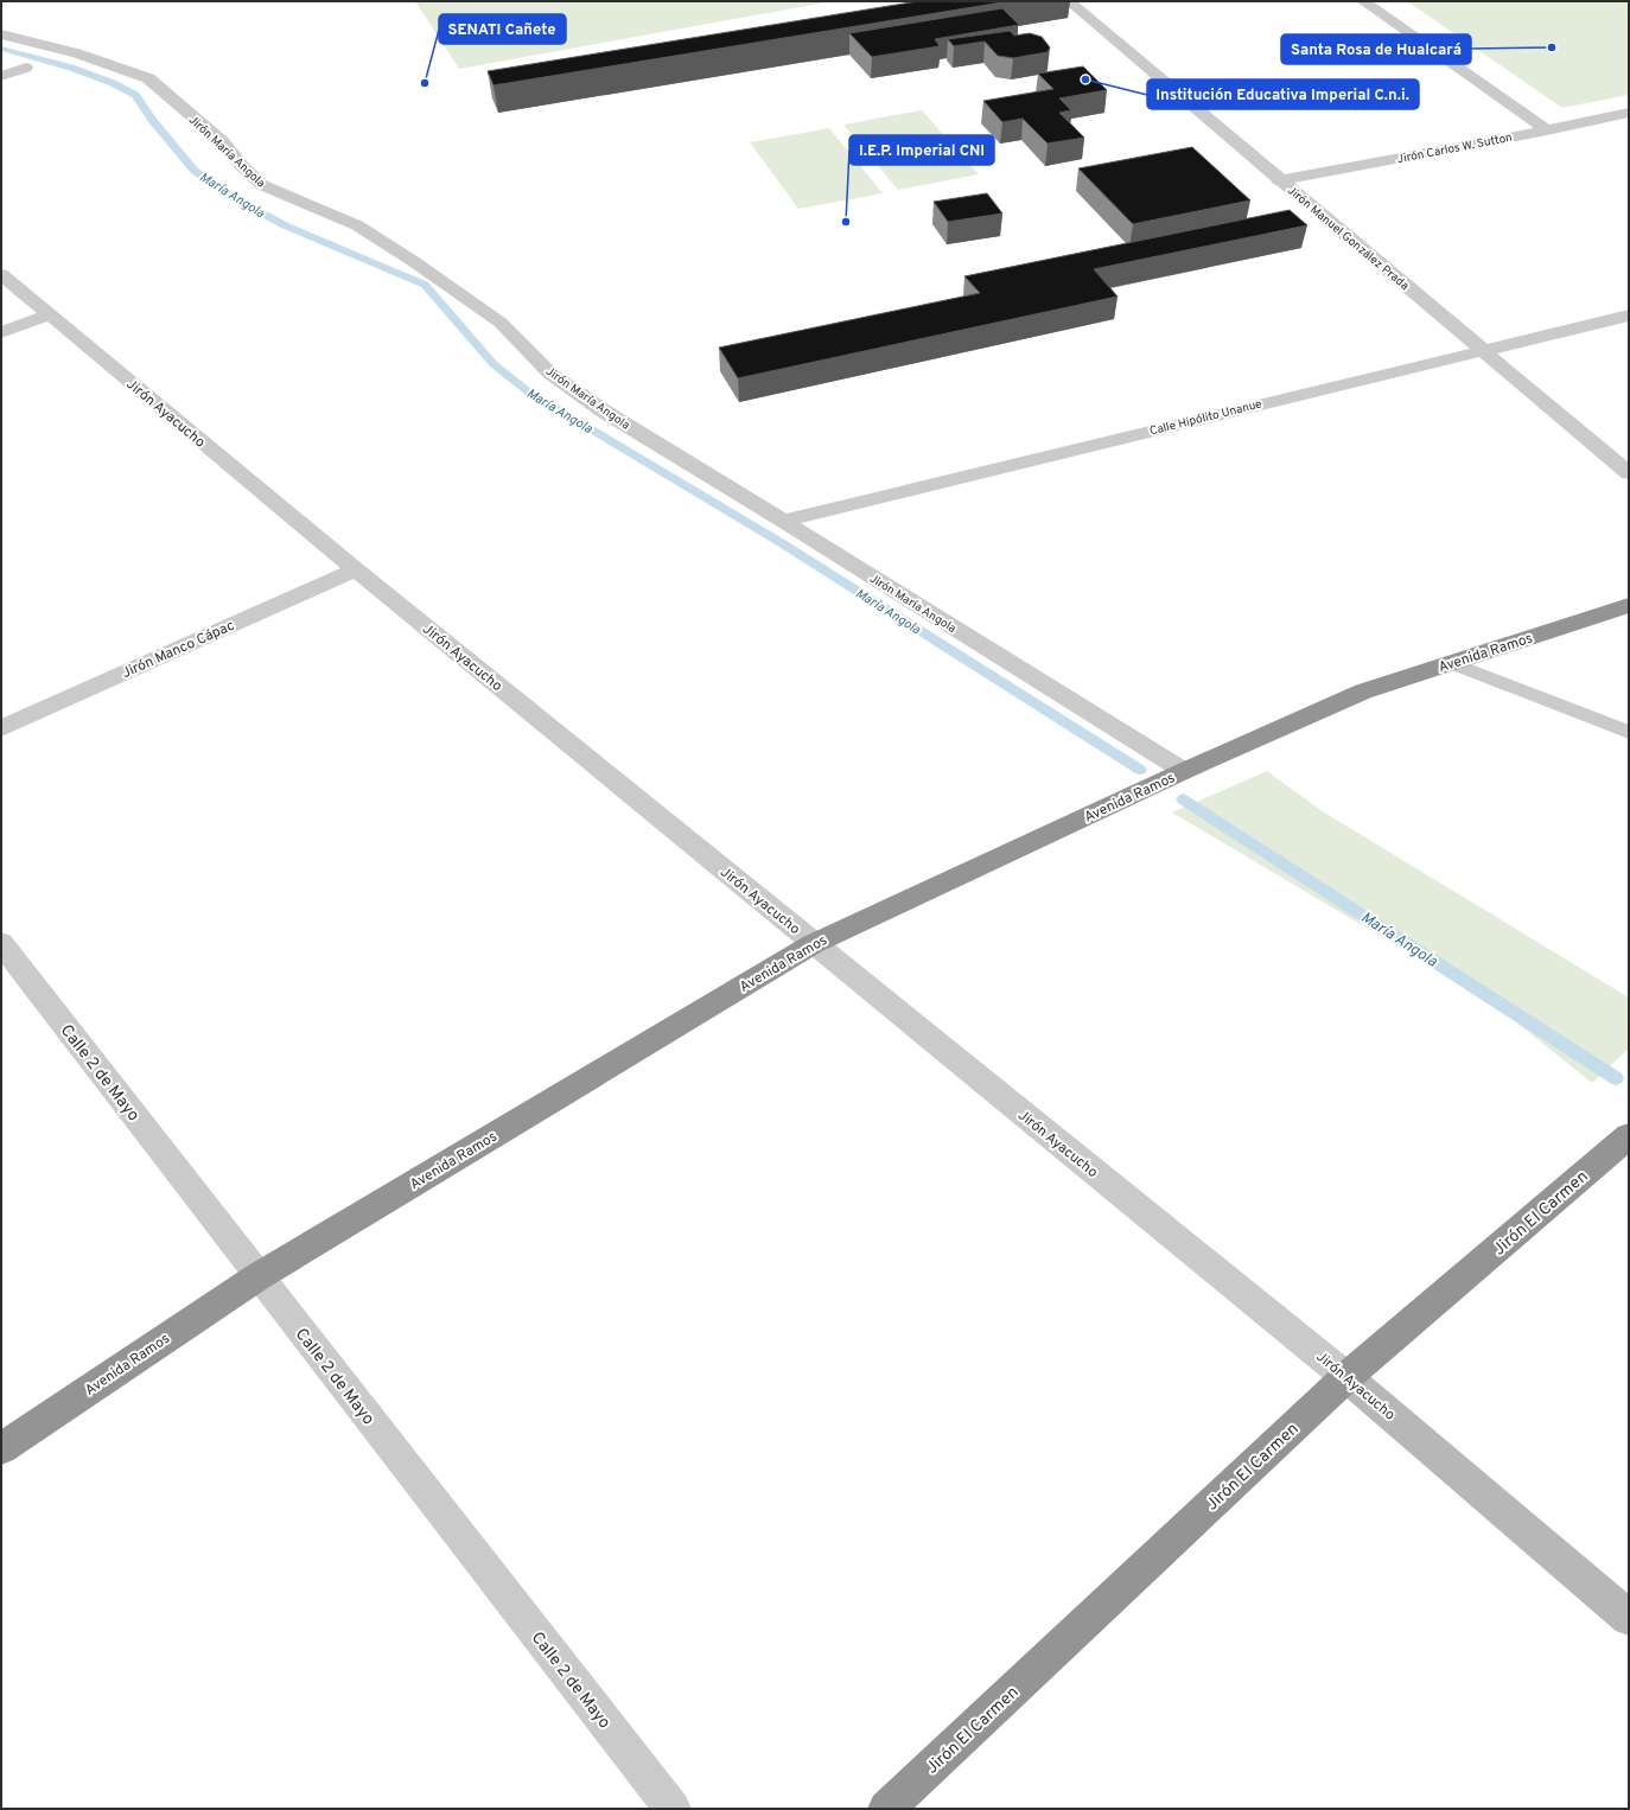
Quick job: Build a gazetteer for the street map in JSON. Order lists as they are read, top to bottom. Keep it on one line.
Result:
{"streets":{"highway":["Avenida Ramos","Jirón El Carmen"],"street":["Jirón Carlos W. Sutton","Jirón María Angola","Jirón Manuel González Prada","Jirón Ayacucho","Calle Hipólito Unanue","Jirón Manco Cápac","Calle 2 de Mayo"]},"crossings":[["Jirón Carlos W. Sutton","Jirón Manuel González Prada"],["Jirón María Angola","Calle Hipólito Unanue"],["Jirón María Angola","Avenida Ramos"],["Jirón Manuel González Prada","Calle Hipólito Unanue"],["Jirón Ayacucho","Jirón Manco Cápac"],["Jirón Ayacucho","Avenida Ramos"],["Jirón Ayacucho","Jirón El Carmen"],["Avenida Ramos","Calle 2 de Mayo"]],"water":["María Angola"],"places":["Santa Rosa de Hualcará","Institución Educativa Imperial C.n.i.","SENATI Cañete","I.E.P. Imperial CNI"]}
